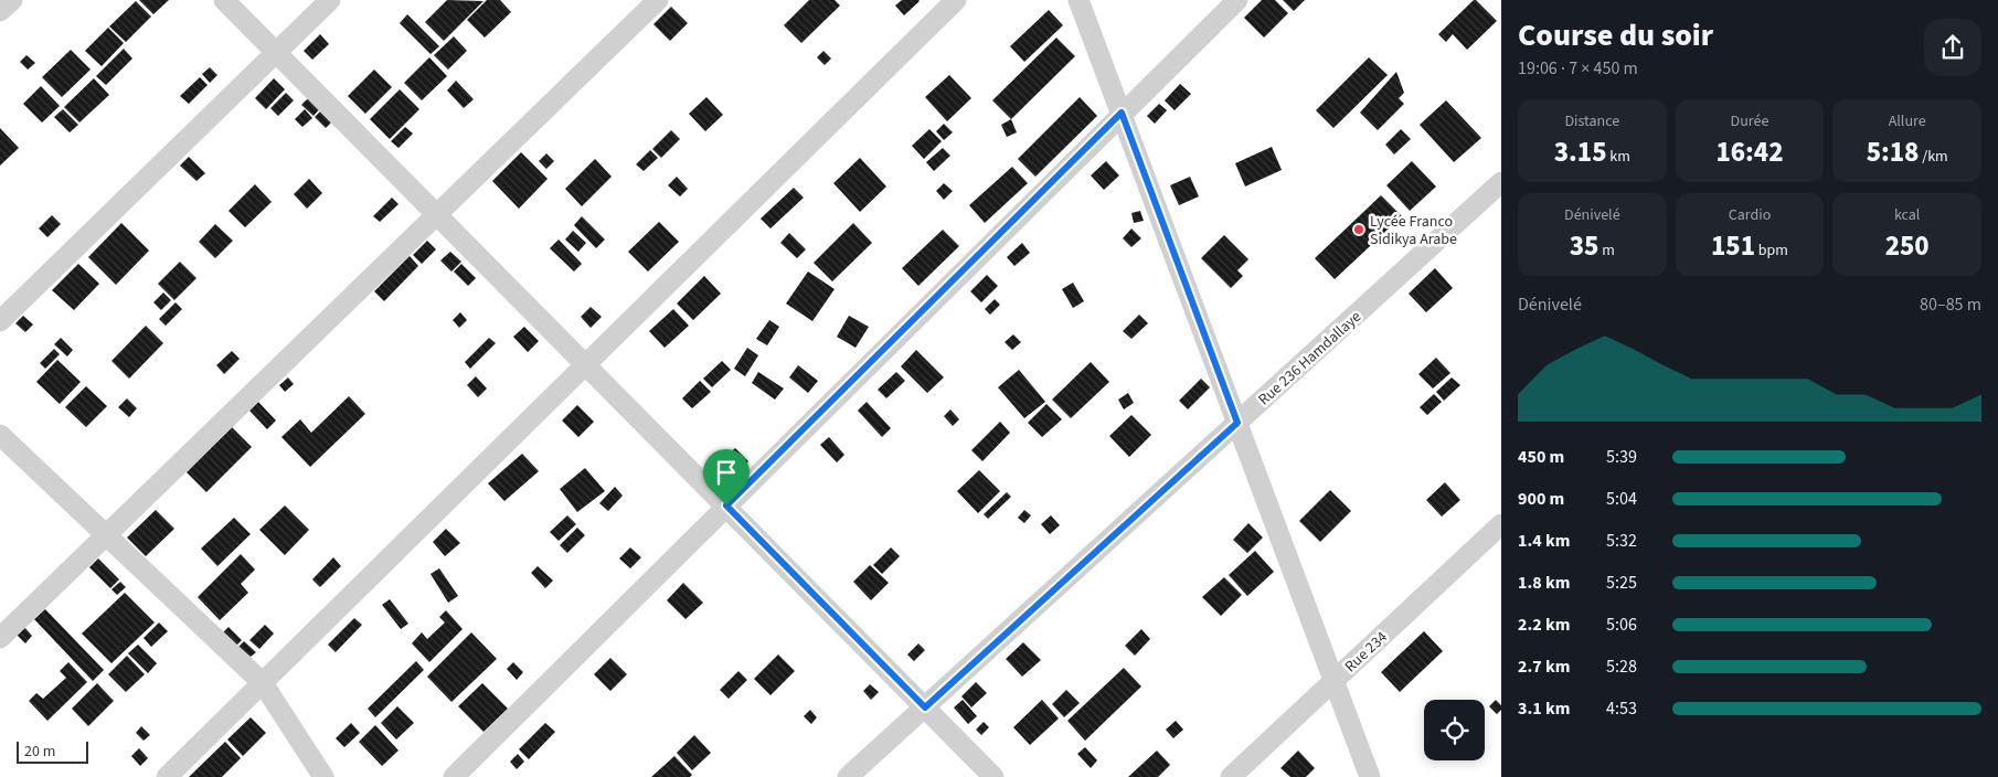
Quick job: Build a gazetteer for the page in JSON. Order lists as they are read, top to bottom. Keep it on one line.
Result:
{"streets":{"street":["Rue 236 Hamdallaye","Rue 234"]},"places":["Lycée Franco Sidikya Arabe"],"scale_bar":"20 m","page":{"heading":["Course du soir","19:06 · 7 × 450 m"],"stats":[["Distance","3.15 km"],["Durée","16:42"],["Allure","5:18 /km"],["Dénivelé","35 m"],["Cardio","151 bpm"],["kcal","250"]],"chart":["Dénivelé","80–85 m"],"list":[{"name":"450 m","note":"5:39"},{"name":"900 m","note":"5:04"},{"name":"1.4 km","note":"5:32"},{"name":"1.8 km","note":"5:25"},{"name":"2.2 km","note":"5:06"},{"name":"2.7 km","note":"5:28"},{"name":"3.1 km","note":"4:53"}],"scale":"20 m"}}
